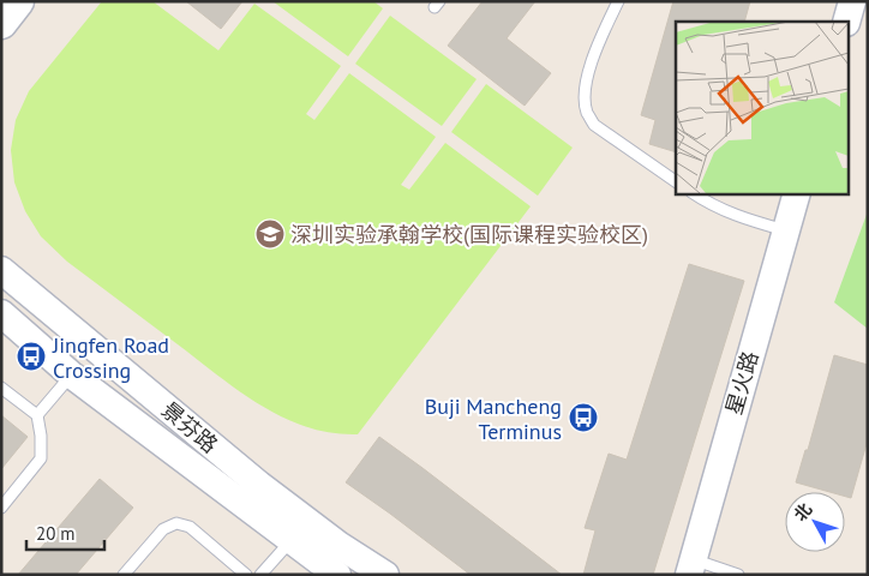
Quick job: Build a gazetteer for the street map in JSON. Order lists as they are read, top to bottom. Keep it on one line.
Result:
{"streets":{"street":["星火路","景芬路"]},"places":{"school or university":["深圳实验承翰学校(国际课程实验校区)"],"bus stop":["Jingfen Road Crossing","Buji Mancheng Terminus"]},"scale_bar":"20 m","north":"top left"}
